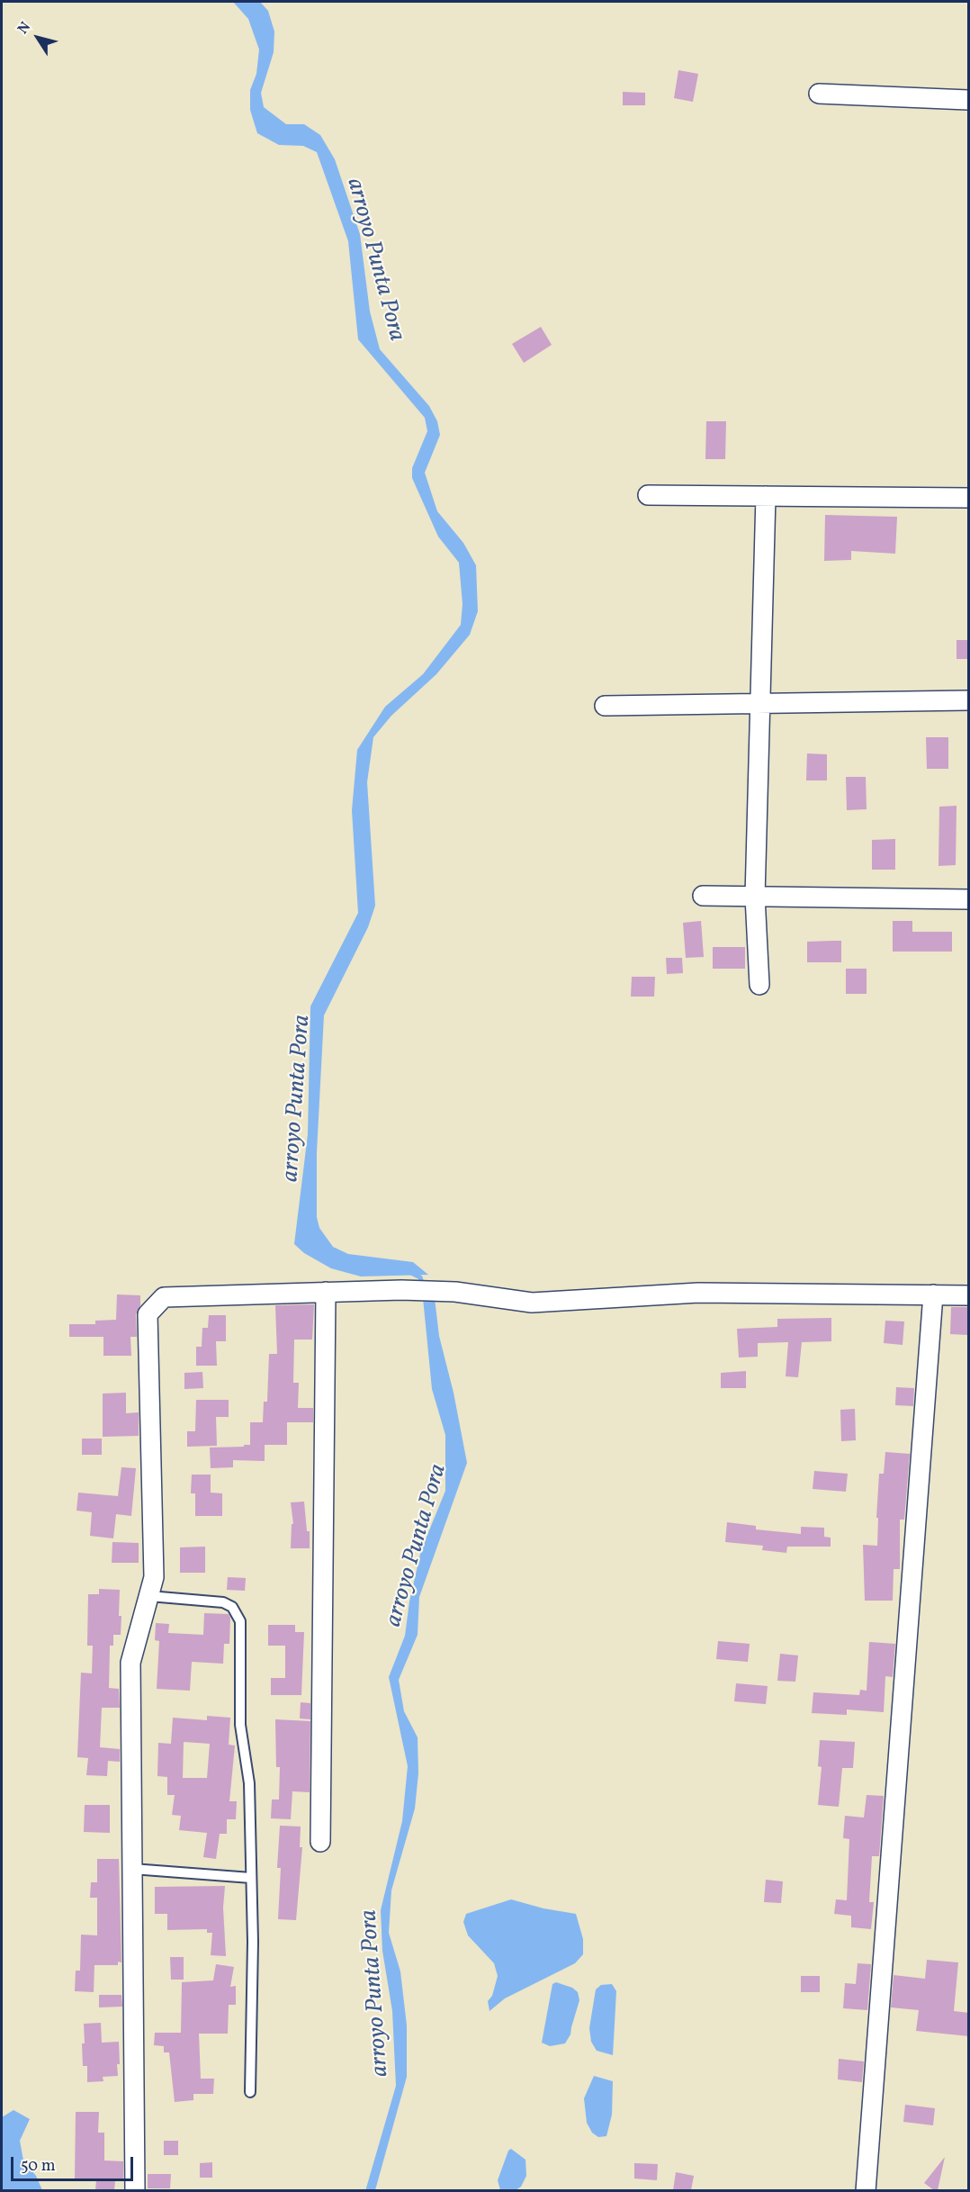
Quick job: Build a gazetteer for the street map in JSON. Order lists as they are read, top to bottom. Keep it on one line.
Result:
{"water":["arroyo Punta Pora"],"scale_bar":"50 m","north":"top left"}
